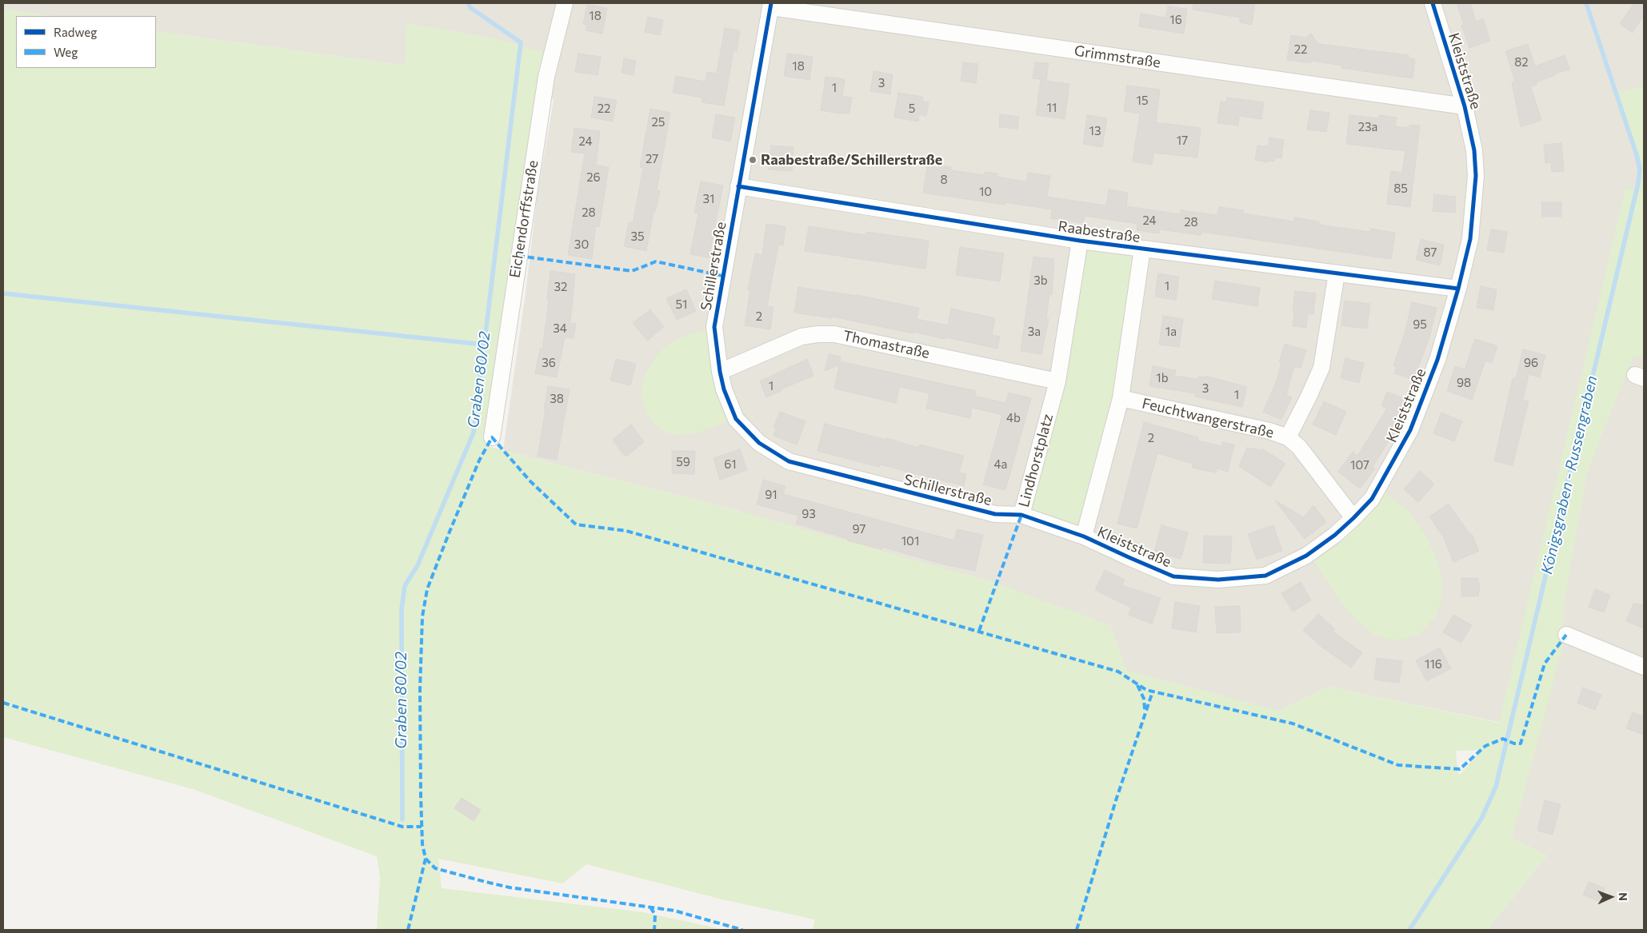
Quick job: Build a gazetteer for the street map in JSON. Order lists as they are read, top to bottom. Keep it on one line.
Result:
{"streets":{"street":["Grimmstraße","Kleiststraße","Eichendorffstraße","Raabestraße","Schillerstraße","Thomastraße","Feuchtwangerstraße","Lindhorstplatz"]},"crossings":[["Grimmstraße","Kleiststraße"],["Grimmstraße","Schillerstraße"],["Kleiststraße","Raabestraße"],["Kleiststraße","Feuchtwangerstraße"],["Kleiststraße","Lindhorstplatz"],["Raabestraße","Schillerstraße"],["Raabestraße","Lindhorstplatz"],["Schillerstraße","Thomastraße"],["Schillerstraße","Lindhorstplatz"],["Thomastraße","Lindhorstplatz"]],"water":["Graben 80/02","Königsgraben - Russengraben"],"places":["Raabestraße/Schillerstraße"],"house_numbers":["18","16","22","82","18","3","1","15","11","22","5","25","23a","13","17","24","27","26","8","85","10","31","28","24","28","35","30","87","3b","1","32","51","2","95","34","3a","1a","36","96","1b","98","1","3","1","38","4b","2","59","61","4a","107","91","93","97","101","116"],"legend":["Radweg","Weg"],"north":"right"}
